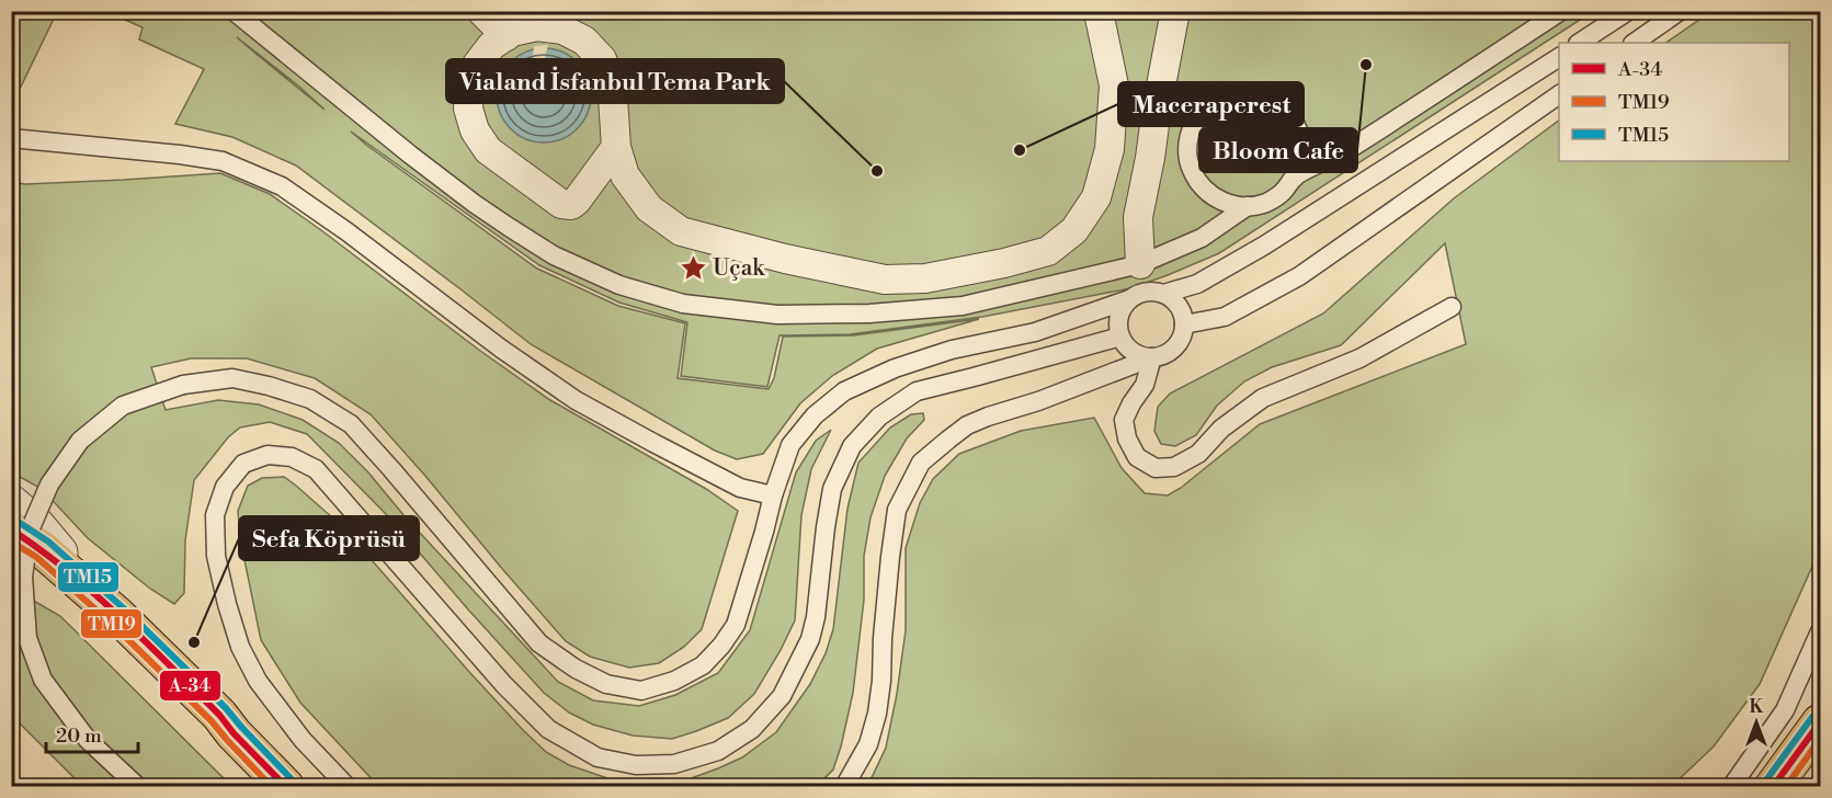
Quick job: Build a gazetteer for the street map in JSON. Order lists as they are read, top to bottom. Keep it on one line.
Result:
{"places":{"other":["Bloom Cafe","Maceraperest","Vialand İsfanbul Tema Park","Sefa Köprüsü"],"place":["Uçak"]},"lines":["transit line TM15","transit line A-34","transit line TM19"],"legend":["A-34","TM19","TM15"],"scale_bar":"20 m","north":"top"}
